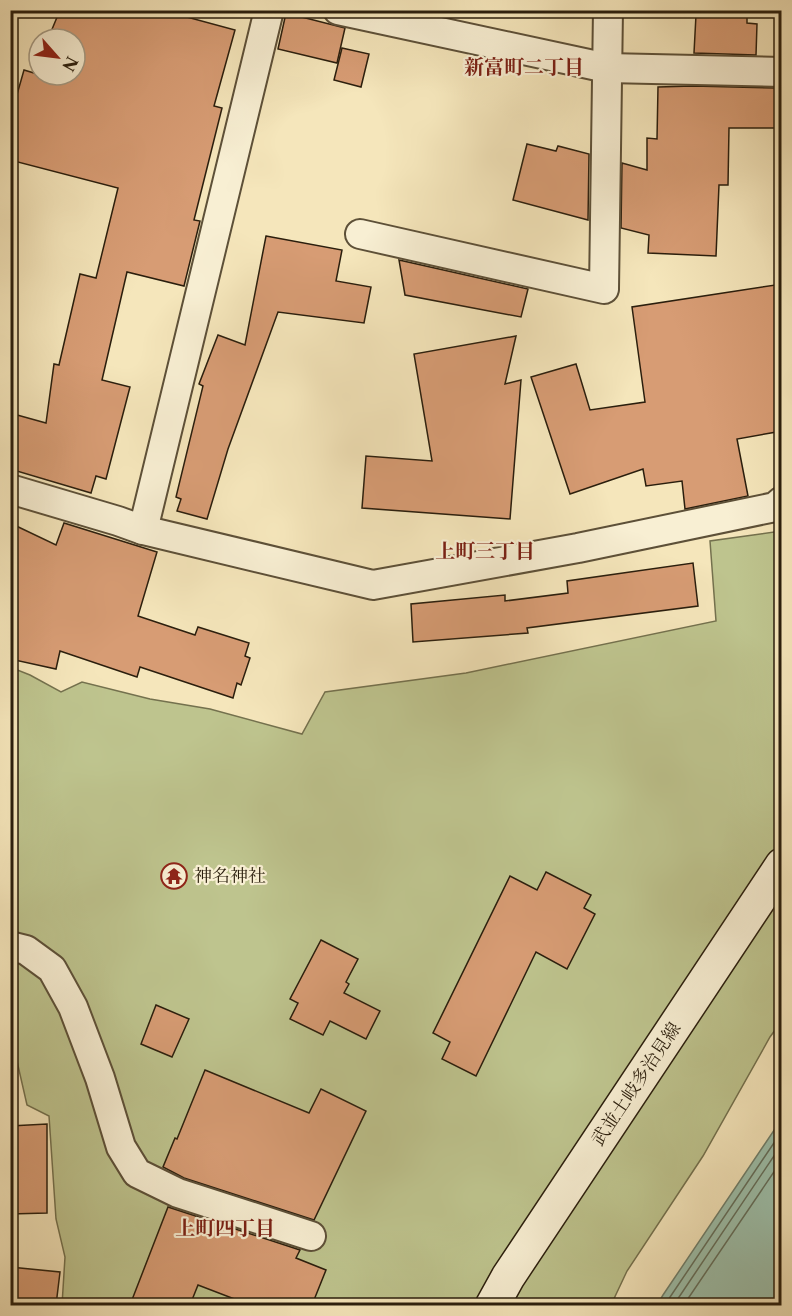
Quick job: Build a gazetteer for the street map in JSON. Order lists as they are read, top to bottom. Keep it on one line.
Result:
{"streets":{"main road":["武並土岐多治見線"]},"districts":["新富町二丁目","上町三丁目","上町四丁目"],"places":{"temple":["神名神社"]},"north":"bottom right"}
